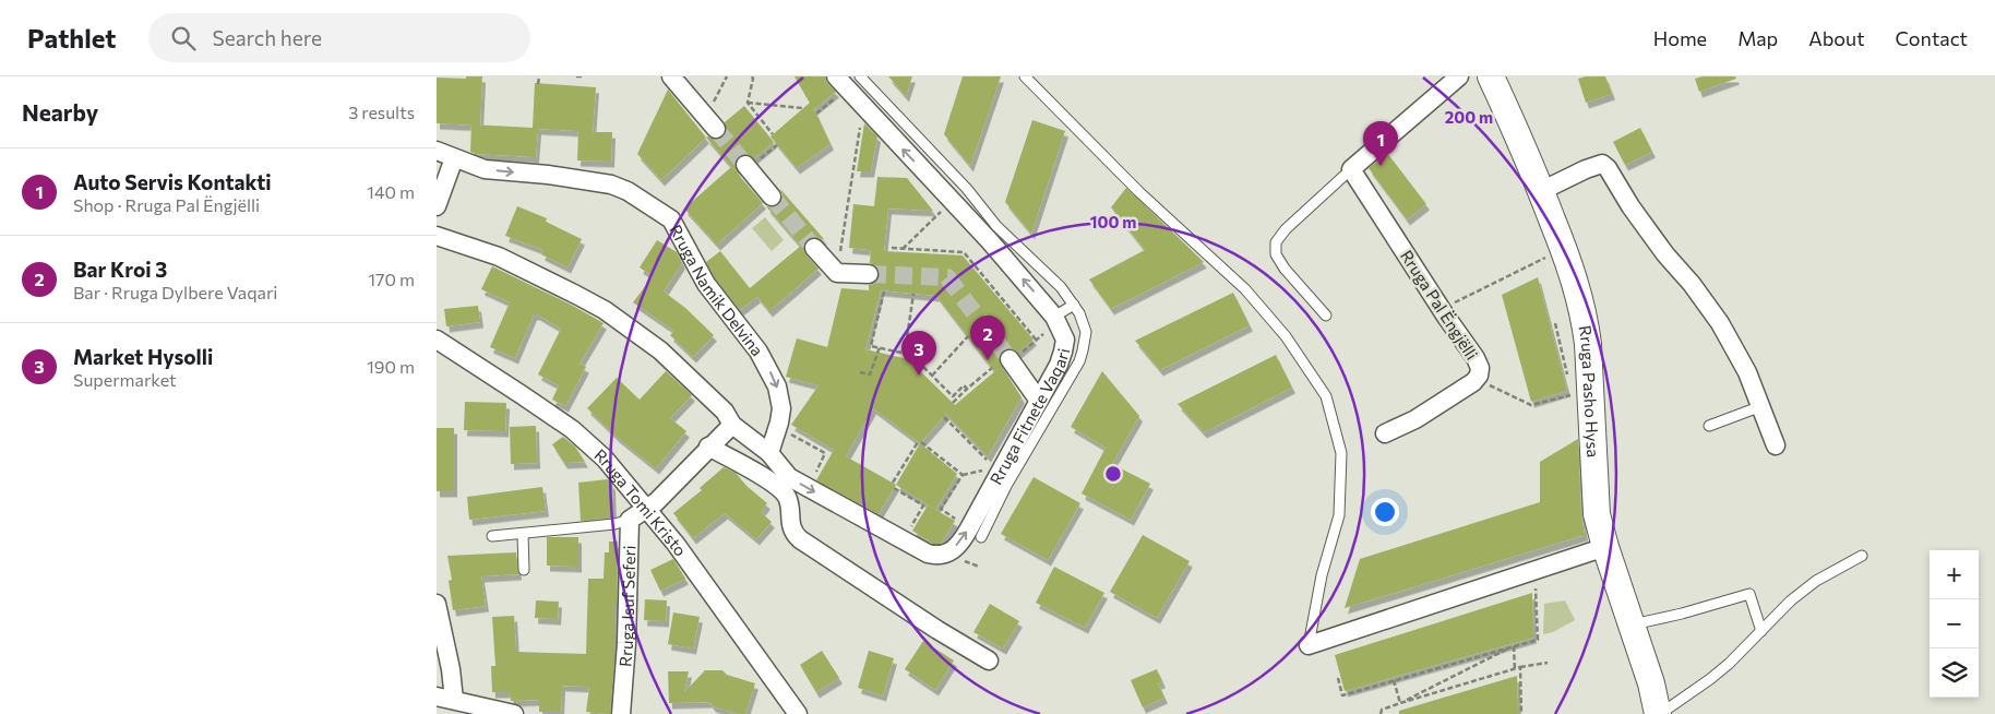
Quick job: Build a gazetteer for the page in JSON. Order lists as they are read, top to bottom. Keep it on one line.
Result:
{"streets":{"main road":["Rruga Pasho Hysa"],"street":["Rruga Namik Delvina","Rruga Pal Ëngjëlli","Rruga Fitnete Vaqari","Rruga Tomi Kristo","Rruga Isuf Seferi"]},"crossings":[["Rruga Namik Delvina","Rruga Fitnete Vaqari"]],"one_way":["Rruga Namik Delvina"],"page":{"header":"Pathlet","search":"Search here","nav":["Home","Map","About","Contact"],"heading":["Nearby","3 results"],"pins":["1","2","3"],"list":[{"mark":"1","name":"Auto Servis Kontakti","note":"Shop · Rruga Pal Ëngjëlli","value":"140 m"},{"mark":"2","name":"Bar Kroi 3","note":"Bar · Rruga Dylbere Vaqari","value":"170 m"},{"mark":"3","name":"Market Hysolli","note":"Supermarket","value":"190 m"}],"map_buttons":["+","−"]},"rings":["200 m","100 m"]}
